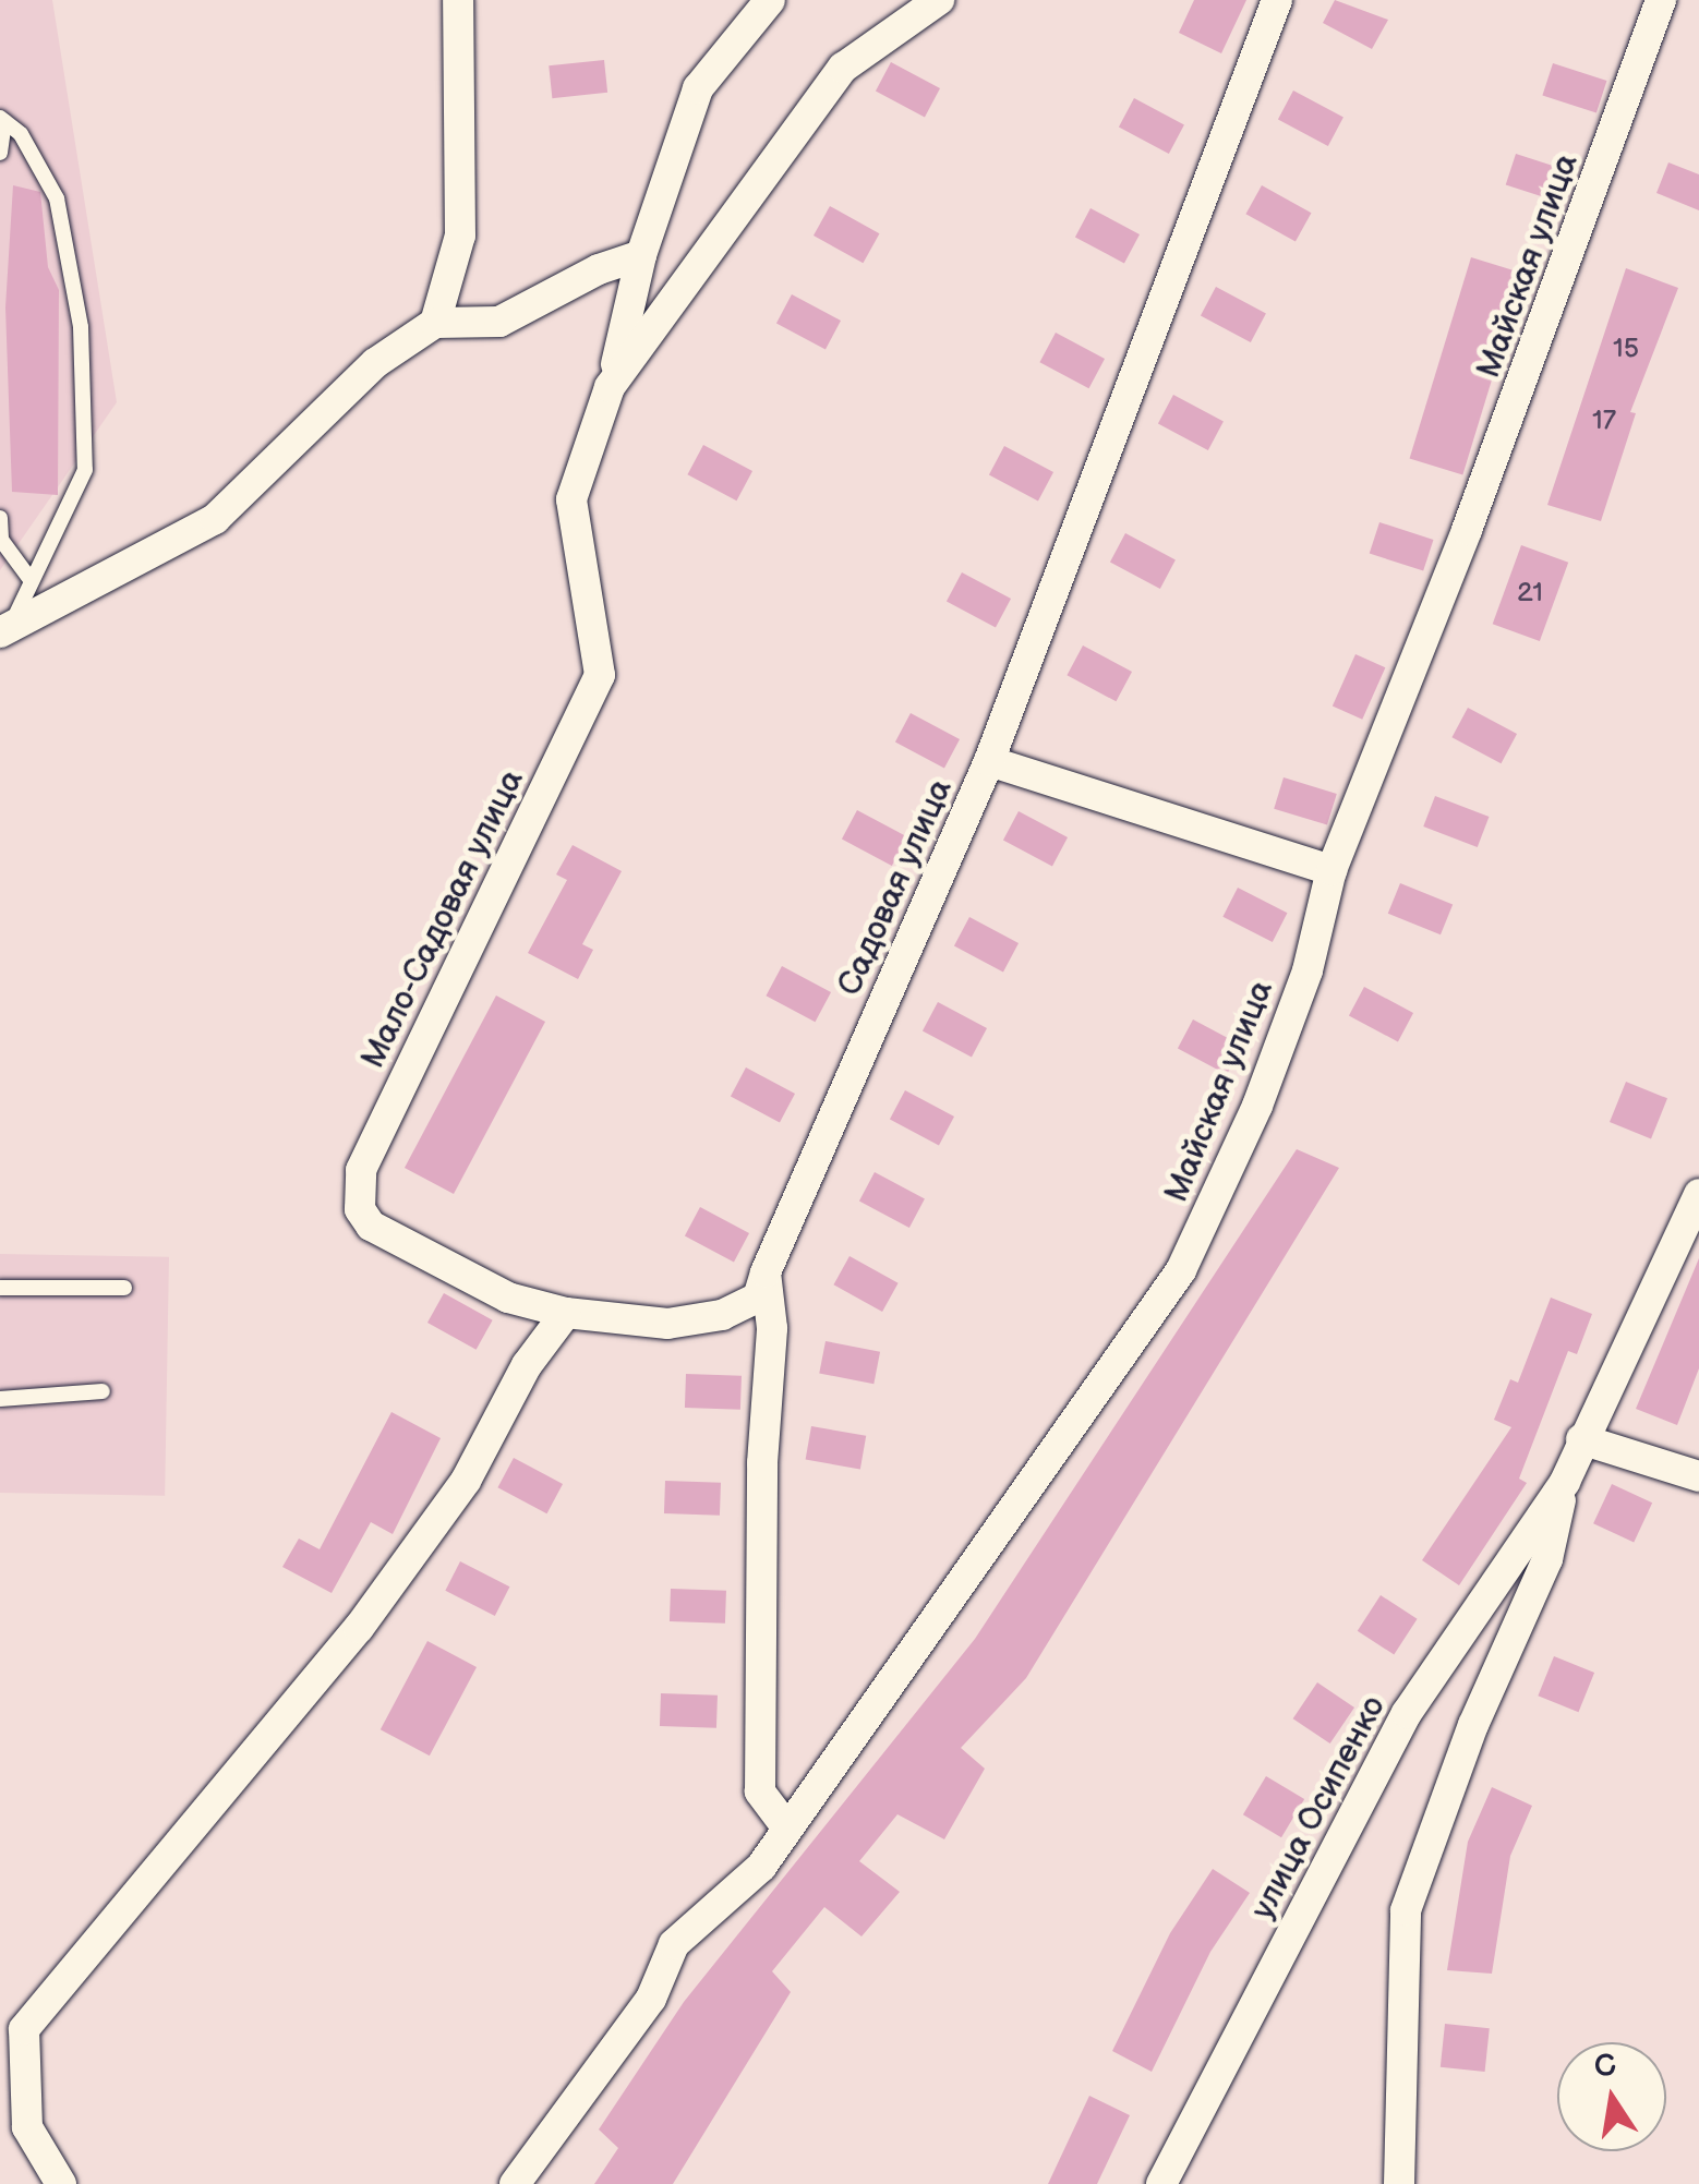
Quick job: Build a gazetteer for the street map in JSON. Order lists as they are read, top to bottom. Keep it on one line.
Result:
{"streets":{"street":["Майская улица","Садовая улица","Мало-Садовая улица","улица Осипенко"]},"house_numbers":["15","17","21"],"north":"top"}
